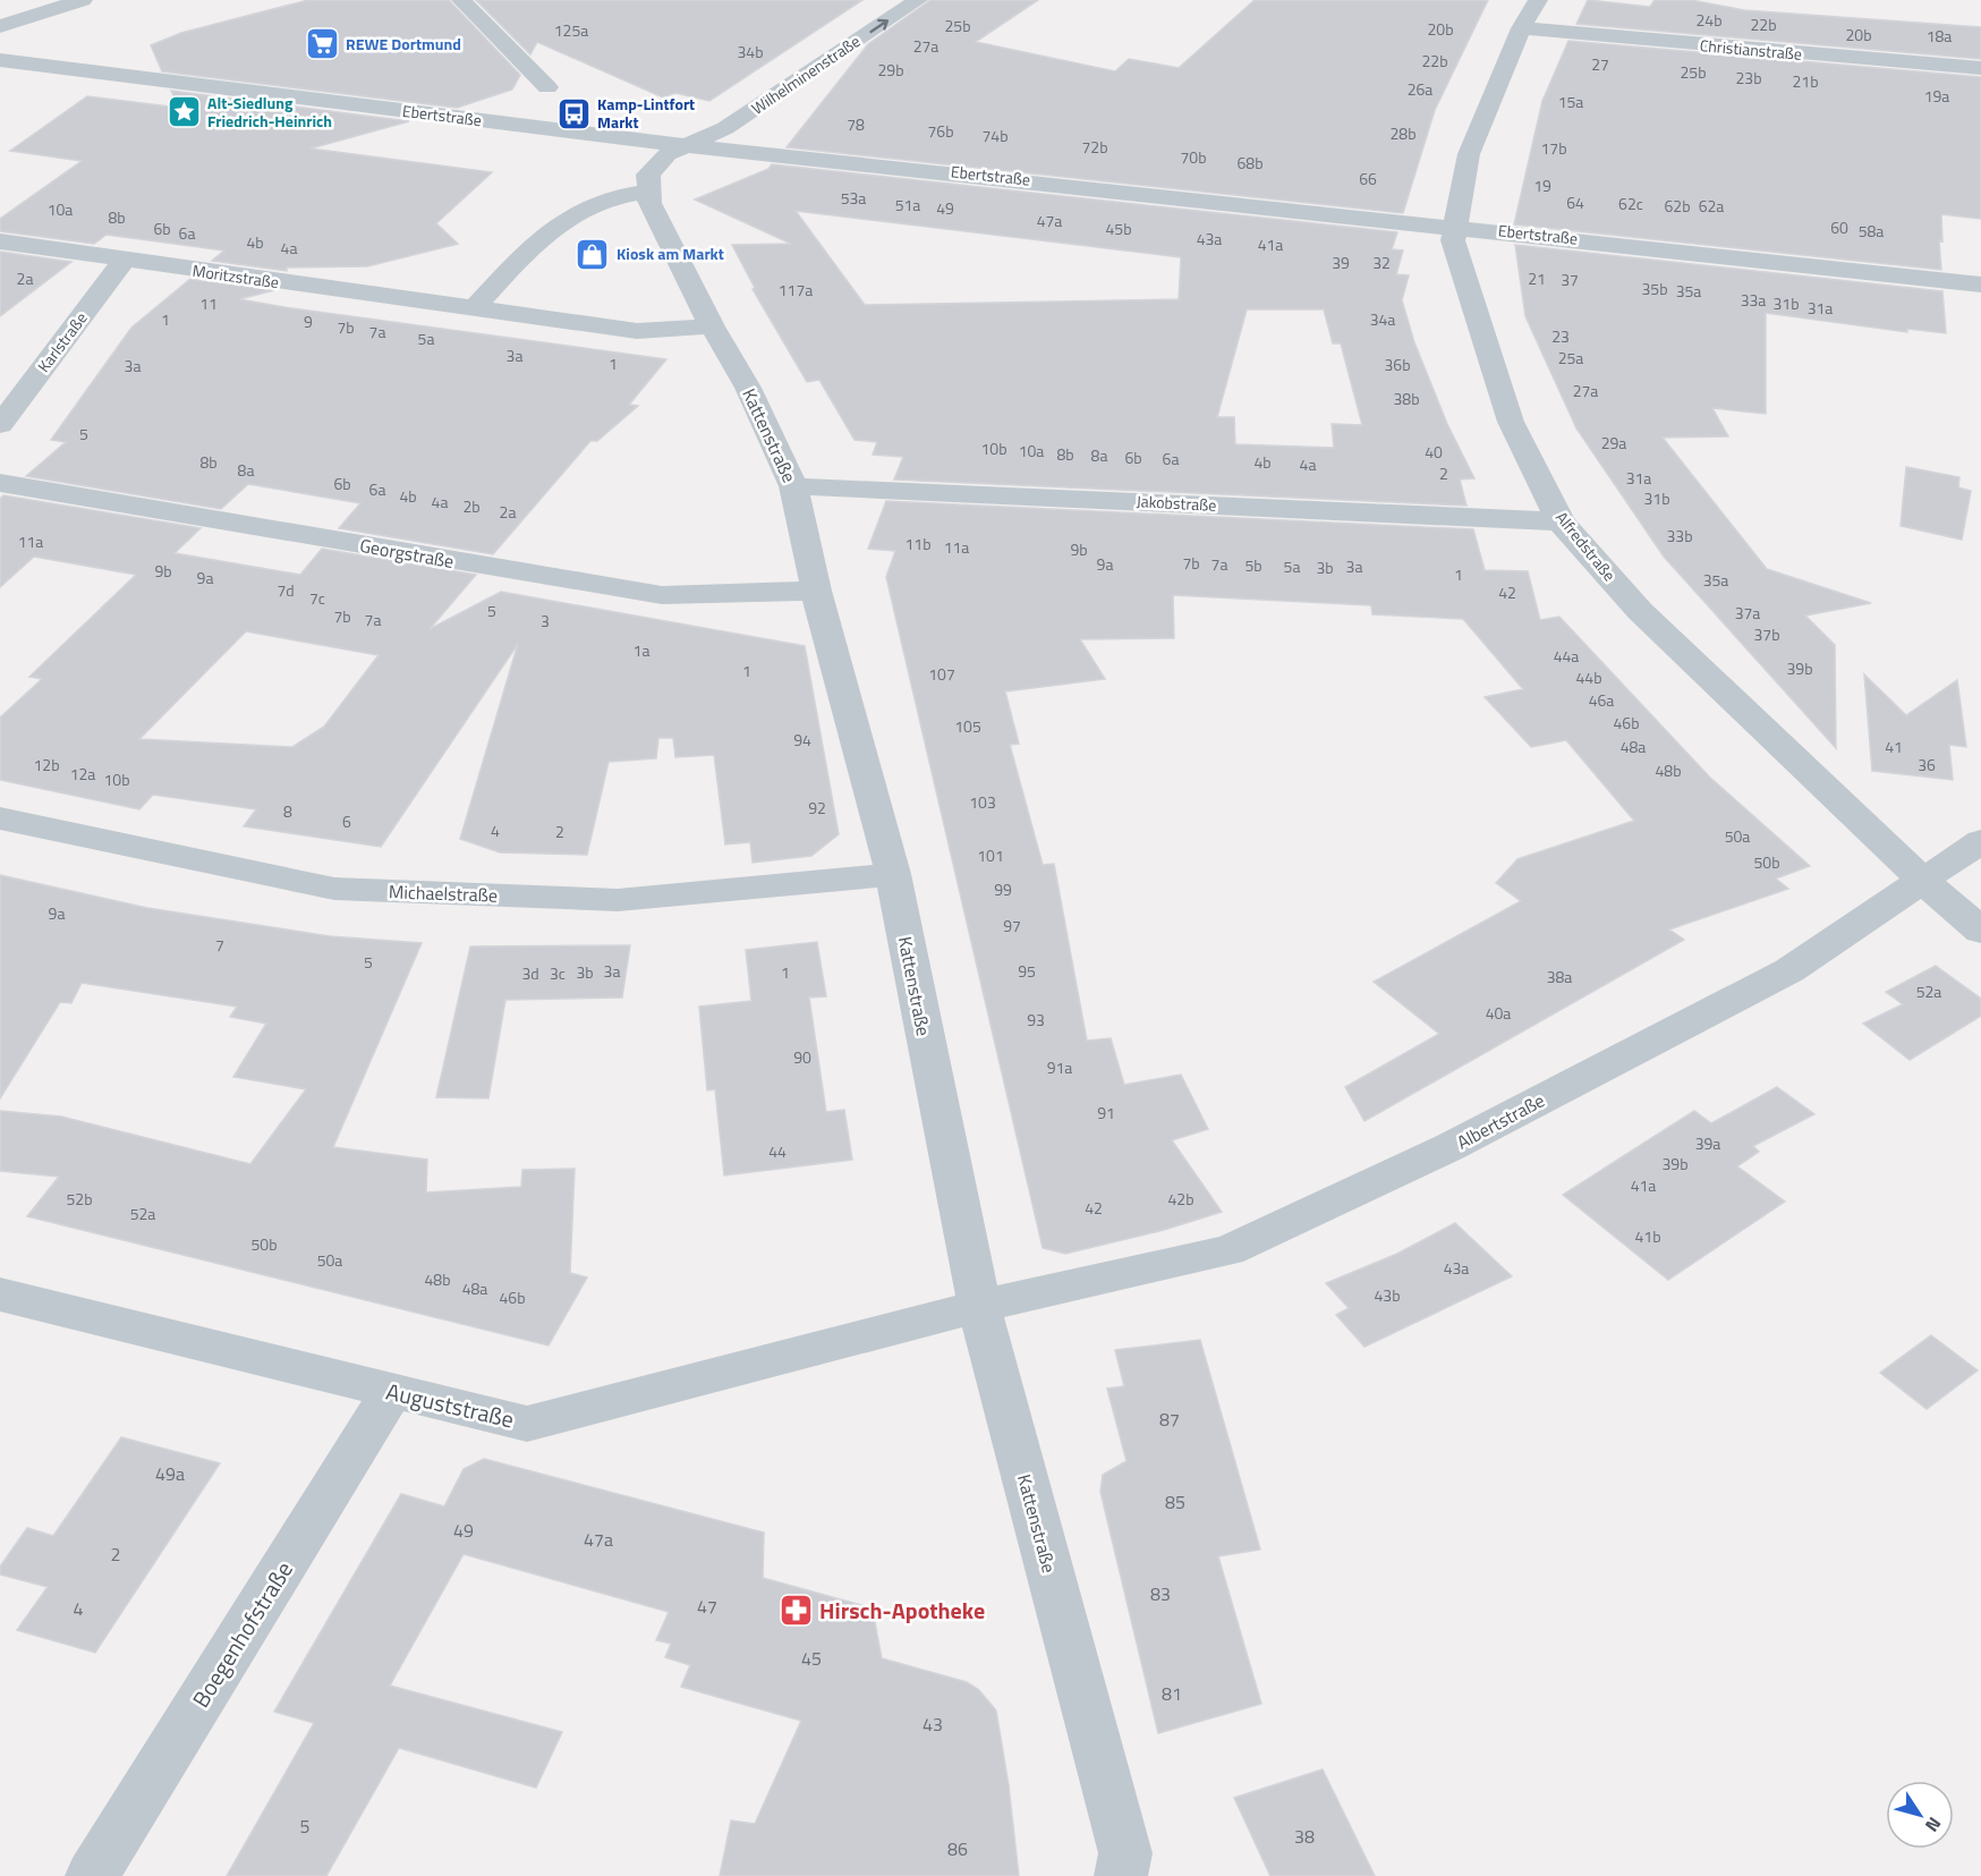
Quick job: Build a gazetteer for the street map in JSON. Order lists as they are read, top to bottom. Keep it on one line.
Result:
{"streets":{"street":["Christianstraße","Wilhelminenstraße","Ebertstraße","Moritzstraße","Karlstraße","Kattenstraße","Jakobstraße","Alfredstraße","Georgstraße","Michaelstraße","Albertstraße","Auguststraße","Boegenhofstraße"]},"crossings":[["Christianstraße","Alfredstraße"],["Wilhelminenstraße","Ebertstraße"],["Ebertstraße","Alfredstraße"],["Moritzstraße","Karlstraße"],["Moritzstraße","Kattenstraße"],["Kattenstraße","Jakobstraße"],["Kattenstraße","Georgstraße"],["Kattenstraße","Michaelstraße"],["Kattenstraße","Albertstraße"],["Kattenstraße","Auguststraße"],["Jakobstraße","Alfredstraße"],["Alfredstraße","Albertstraße"],["Albertstraße","Auguststraße"],["Auguststraße","Boegenhofstraße"]],"one_way":["Wilhelminenstraße"],"places":{"supermarket":["REWE Dortmund"],"place":["Alt-Siedlung Friedrich-Heinrich"],"bus stop":["Kamp-Lintfort Markt"],"shop":["Kiosk am Markt"],"pharmacy":["Hirsch-Apotheke"]},"house_numbers":["24b","22b","25b","20b","125a","20b","18a","27a","34b","22b","27","29b","25b","23b","21b","26a","19a","15a","78","76b","28b","74b","72b","17b","70b","68b","66","19","53a","64","62c","51a","62b","62a","49","10a","8b","47a","60","6b","45b","58a","6a","43a","4b","41a","4a","39","32","2a","21","37","35b","117a","35a","33a","11","31b","31a","1","34a","9","7b","7a","23","5a","3a","25a","1","36b","3a","27a","38b","5","29a","10b","10a","40","8b","8a","6b","6a","8b","4b","4a","8a","2","31a","6b","6a","4b","31b","4a","2b","2a","33b","11a","11b","11a","9b","7b","9a","7a","5b","5a","3a","3b","9b","1","9a","35a","7d","42","7c","5","37a","7b","7a","3","37b","1a","44a","39b","1","107","44b","46a","46b","105","94","48a","41","12b","36","48b","12a","10b","103","92","8","6","4","2","50a","101","50b","99","9a","97","7","5","3a","95","3b","1","3d","3c","38a","52a","40a","93","90","91a","91","39a","44","39b","41a","52b","42b","42","52a","41b","50b","50a","43a","48b","48a","43b","46b","87","49a","85","49","47a","2","83","47","4","45","81","43","5","38","86"],"north":"bottom right"}
